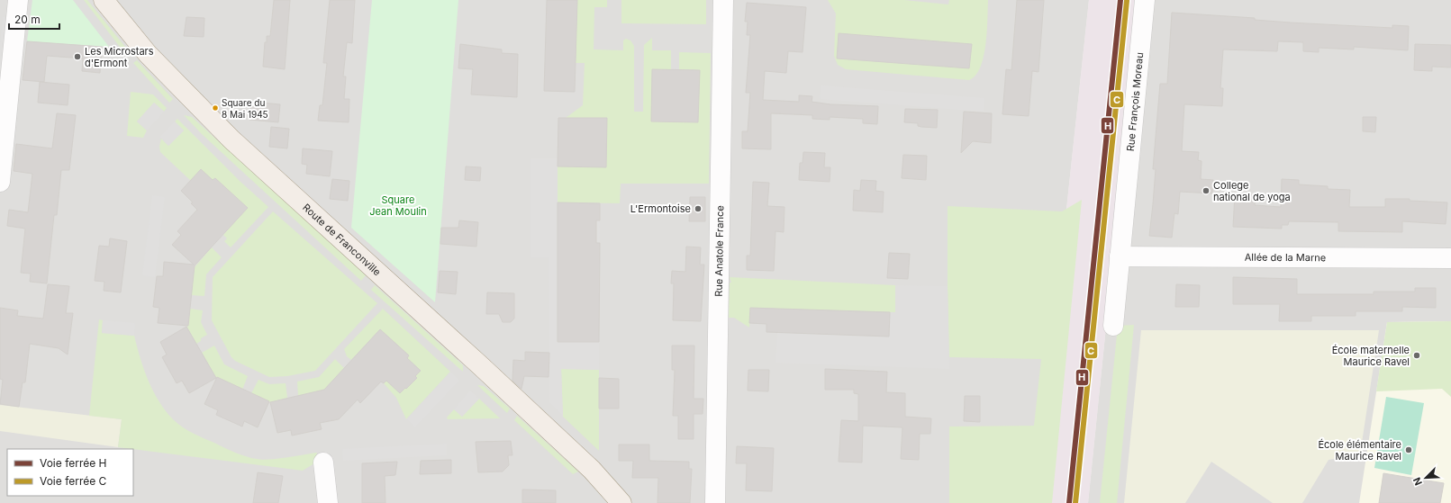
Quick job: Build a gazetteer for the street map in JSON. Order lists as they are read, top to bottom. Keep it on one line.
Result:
{"streets":{"main road":["Route de Franconville"],"street":["Rue François Moreau","Rue Anatole France","Allée de la Marne"]},"crossings":[["Rue François Moreau","Allée de la Marne"]],"parks":["Square Jean Moulin"],"places":["Les Microstars d'Ermont","Square du 8 Mai 1945","College national de yoga","L'Ermontoise","École maternelle Maurice Ravel","École élémentaire Maurice Ravel"],"lines":["rail line H","rail line C"],"legend":["Voie ferrée H","Voie ferrée C"],"scale_bar":"20 m","north":"bottom left"}
